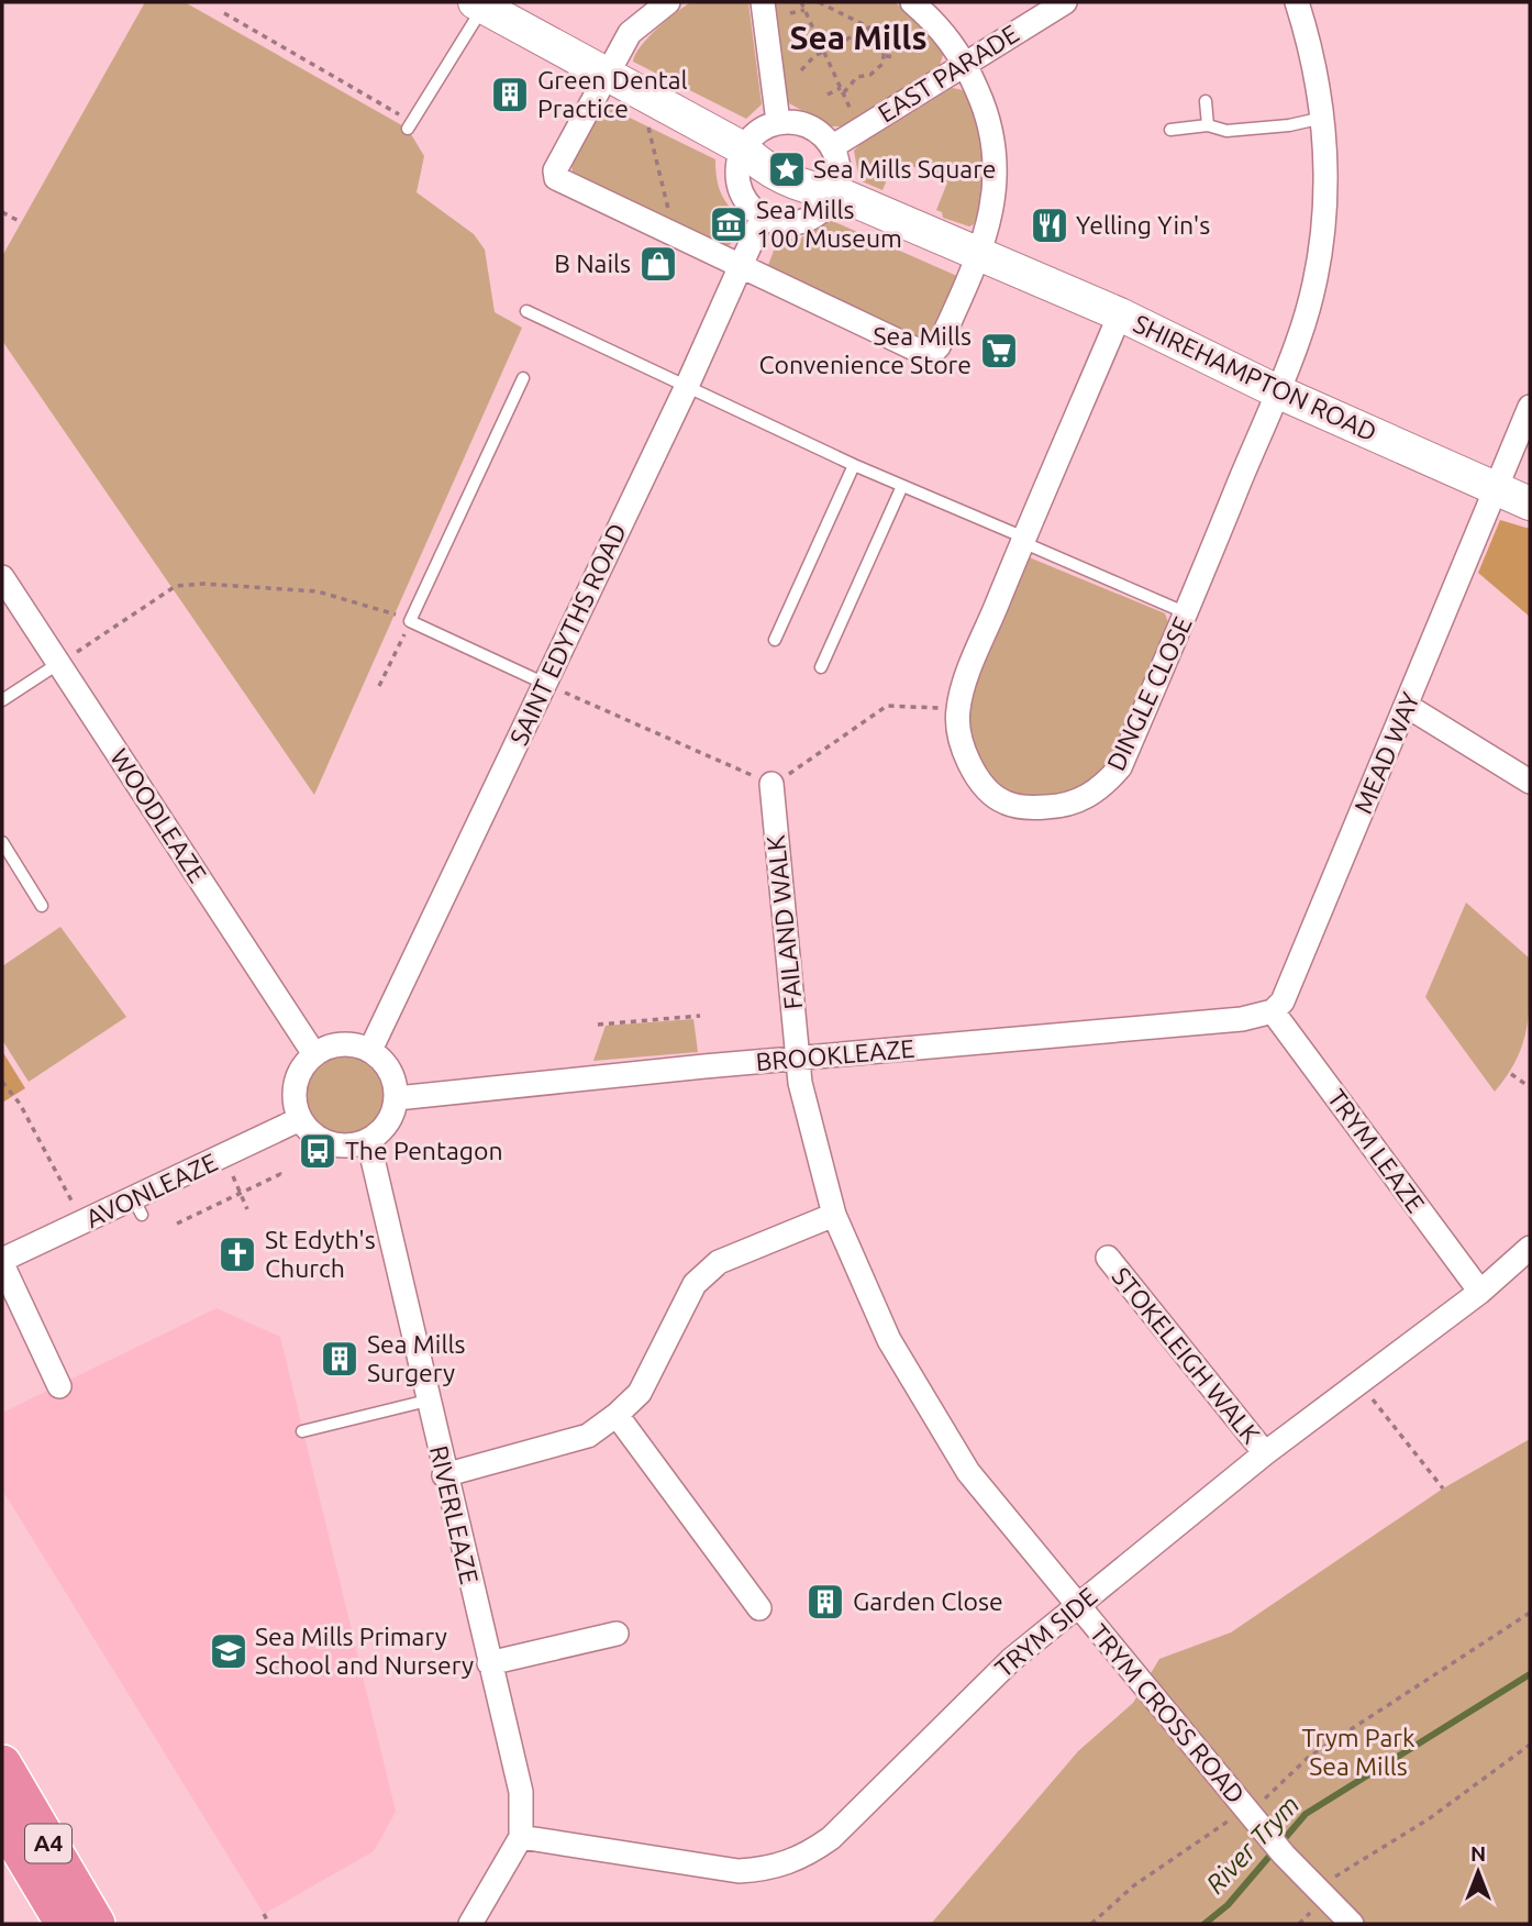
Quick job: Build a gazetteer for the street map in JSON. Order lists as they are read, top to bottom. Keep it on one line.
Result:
{"streets":{"highway":["A4"],"main road":["SHIREHAMPTON ROAD"],"street":["EAST PARADE","SAINT EDYTHS ROAD","DINGLE CLOSE","MEAD WAY","WOODLEAZE","FAILAND WALK","BROOKLEAZE","TRYM LEAZE","AVONLEAZE","STOKELEIGH WALK","RIVERLEAZE","TRYM SIDE","TRYM CROSS ROAD"]},"crossings":[["SHIREHAMPTON ROAD","DINGLE CLOSE"],["SHIREHAMPTON ROAD","MEAD WAY"],["SAINT EDYTHS ROAD","WOODLEAZE"],["SAINT EDYTHS ROAD","BROOKLEAZE"],["SAINT EDYTHS ROAD","AVONLEAZE"],["SAINT EDYTHS ROAD","RIVERLEAZE"],["MEAD WAY","BROOKLEAZE"],["MEAD WAY","TRYM LEAZE"],["WOODLEAZE","BROOKLEAZE"],["WOODLEAZE","AVONLEAZE"],["WOODLEAZE","RIVERLEAZE"],["FAILAND WALK","BROOKLEAZE"],["FAILAND WALK","TRYM CROSS ROAD"],["BROOKLEAZE","TRYM LEAZE"],["BROOKLEAZE","AVONLEAZE"],["BROOKLEAZE","RIVERLEAZE"],["TRYM LEAZE","TRYM SIDE"],["AVONLEAZE","RIVERLEAZE"],["STOKELEIGH WALK","TRYM SIDE"],["RIVERLEAZE","TRYM SIDE"],["TRYM SIDE","TRYM CROSS ROAD"]],"districts":["Sea Mills"],"water":["River Trym"],"parks":["Trym Park Sea Mills"],"places":{"building":["Green Dental Practice","Sea Mills Surgery","Garden Close"],"place":["Sea Mills Square"],"museum":["Sea Mills 100 Museum"],"restaurant":["Yelling Yin's"],"shop":["B Nails"],"supermarket":["Sea Mills Convenience Store"],"bus stop":["The Pentagon"],"church":["St Edyth's Church"],"school or university":["Sea Mills Primary School and Nursery"]},"north":"top"}
